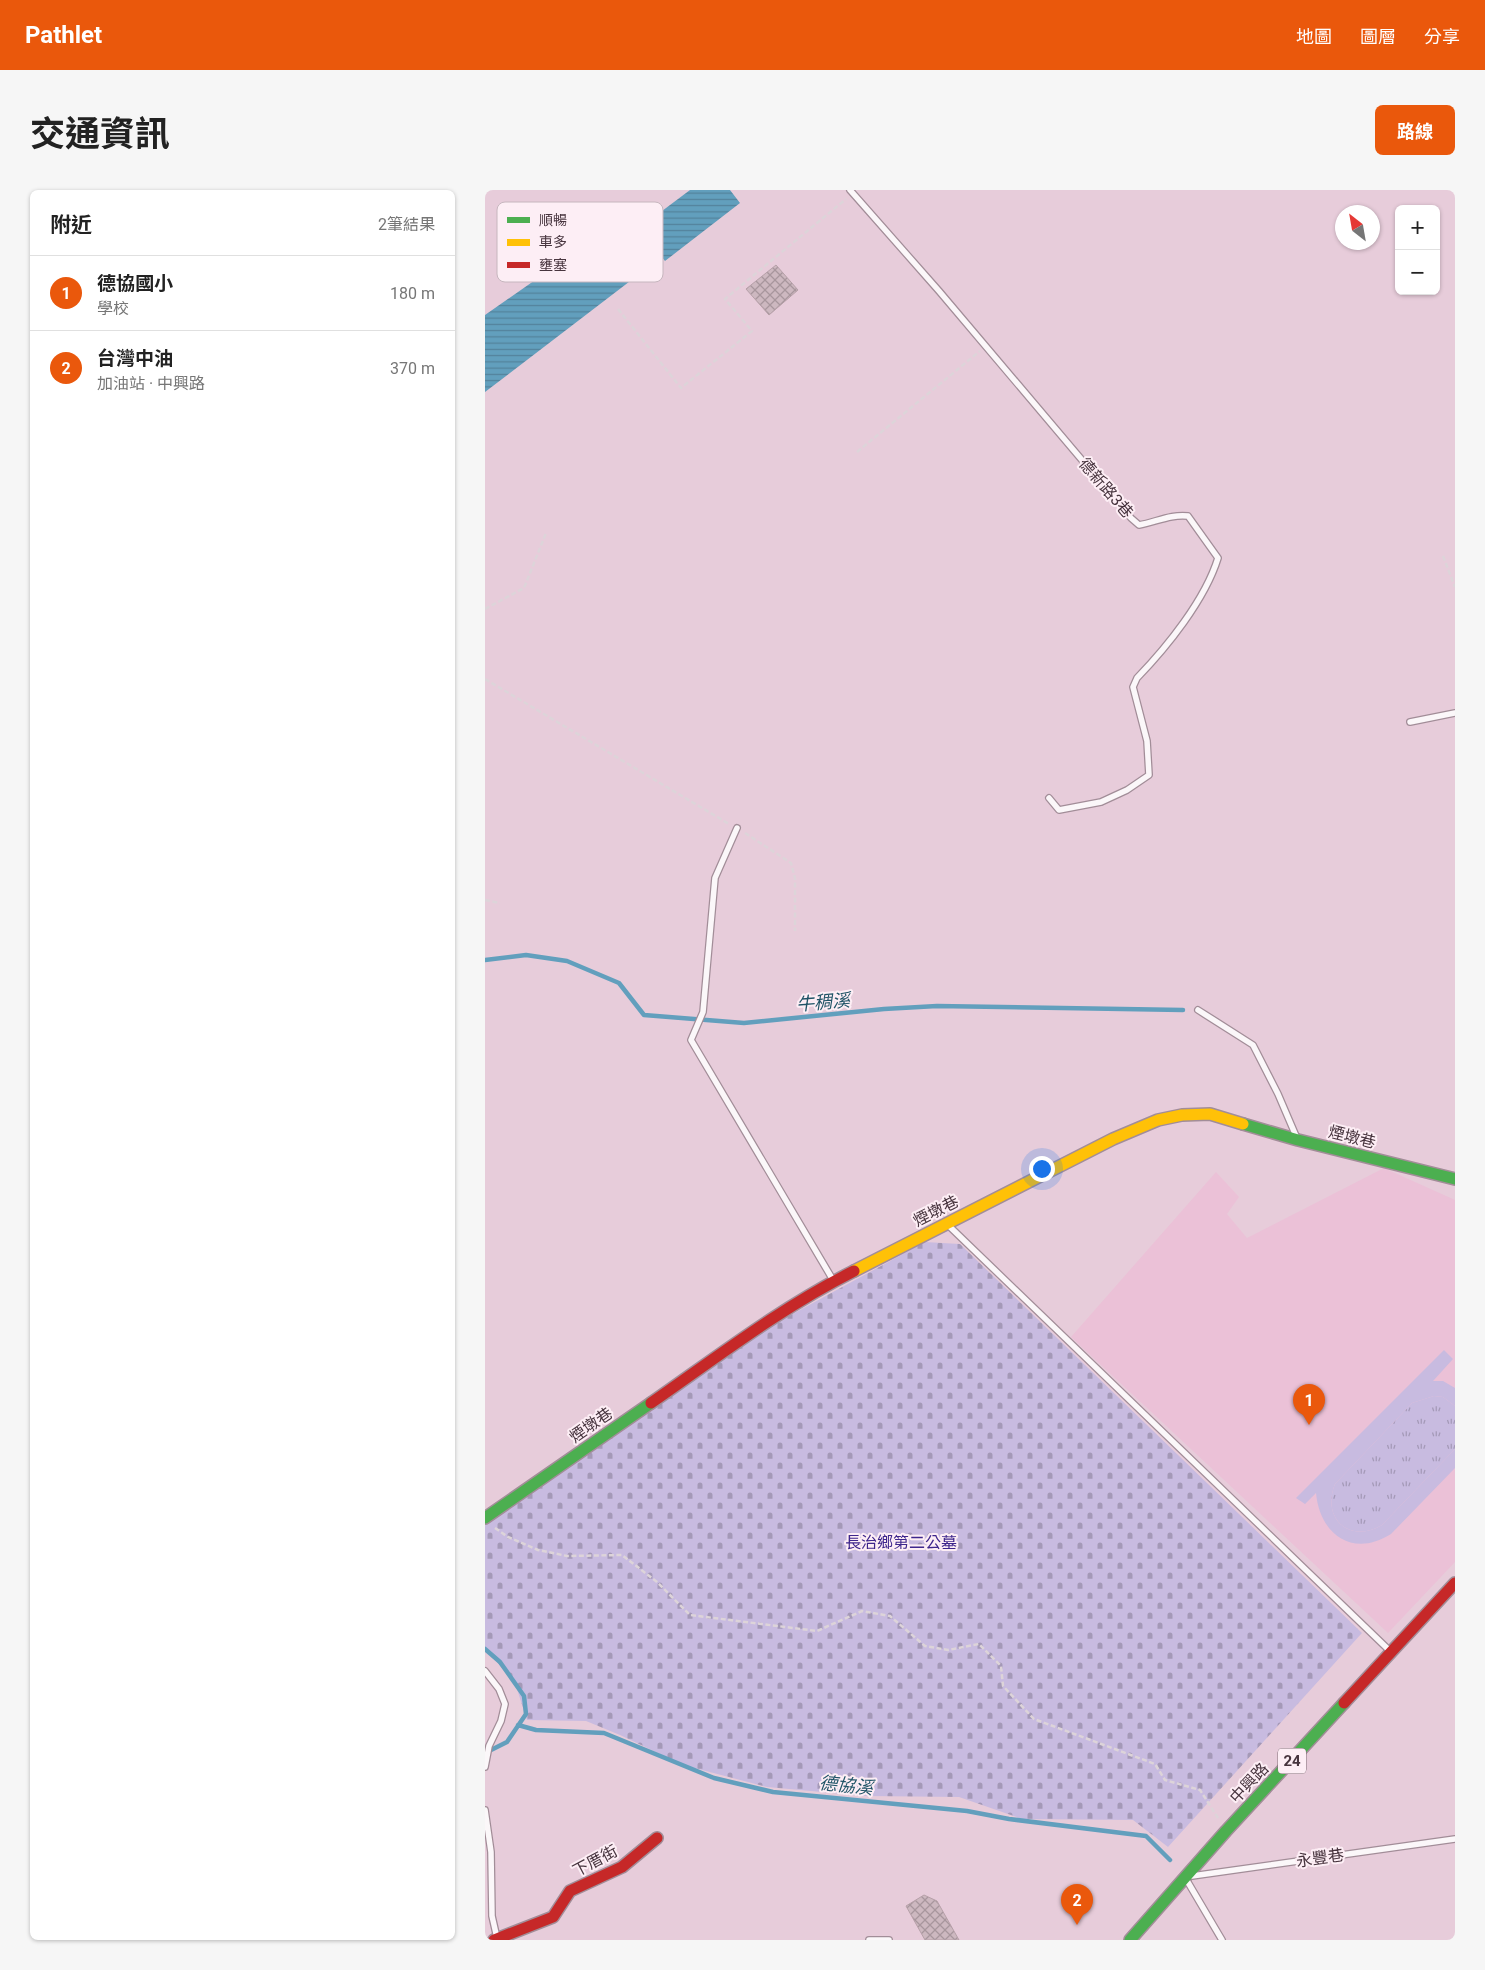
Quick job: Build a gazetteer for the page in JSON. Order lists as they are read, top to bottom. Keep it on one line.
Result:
{"streets":{"street":["煙墩巷","24","中興路","下厝街"],"lane":["德新路3巷","永豐巷"]},"crossings":[["中興路","永豐巷"]],"water":["牛稠溪","德協溪"],"parks":["長治鄉第二公墓"],"legend":["順暢","車多","壅塞"],"north":"top left","page":{"header":"Pathlet","nav":["地圖","圖層","分享"],"title":"交通資訊","buttons":"路線","heading":["附近","2筆結果"],"map_buttons":["+","−"],"list":[{"mark":"1","name":"德協國小","note":"學校","value":"180 m"},{"mark":"2","name":"台灣中油","note":"加油站 · 中興路","value":"370 m"}],"pins":["1","2"]}}
